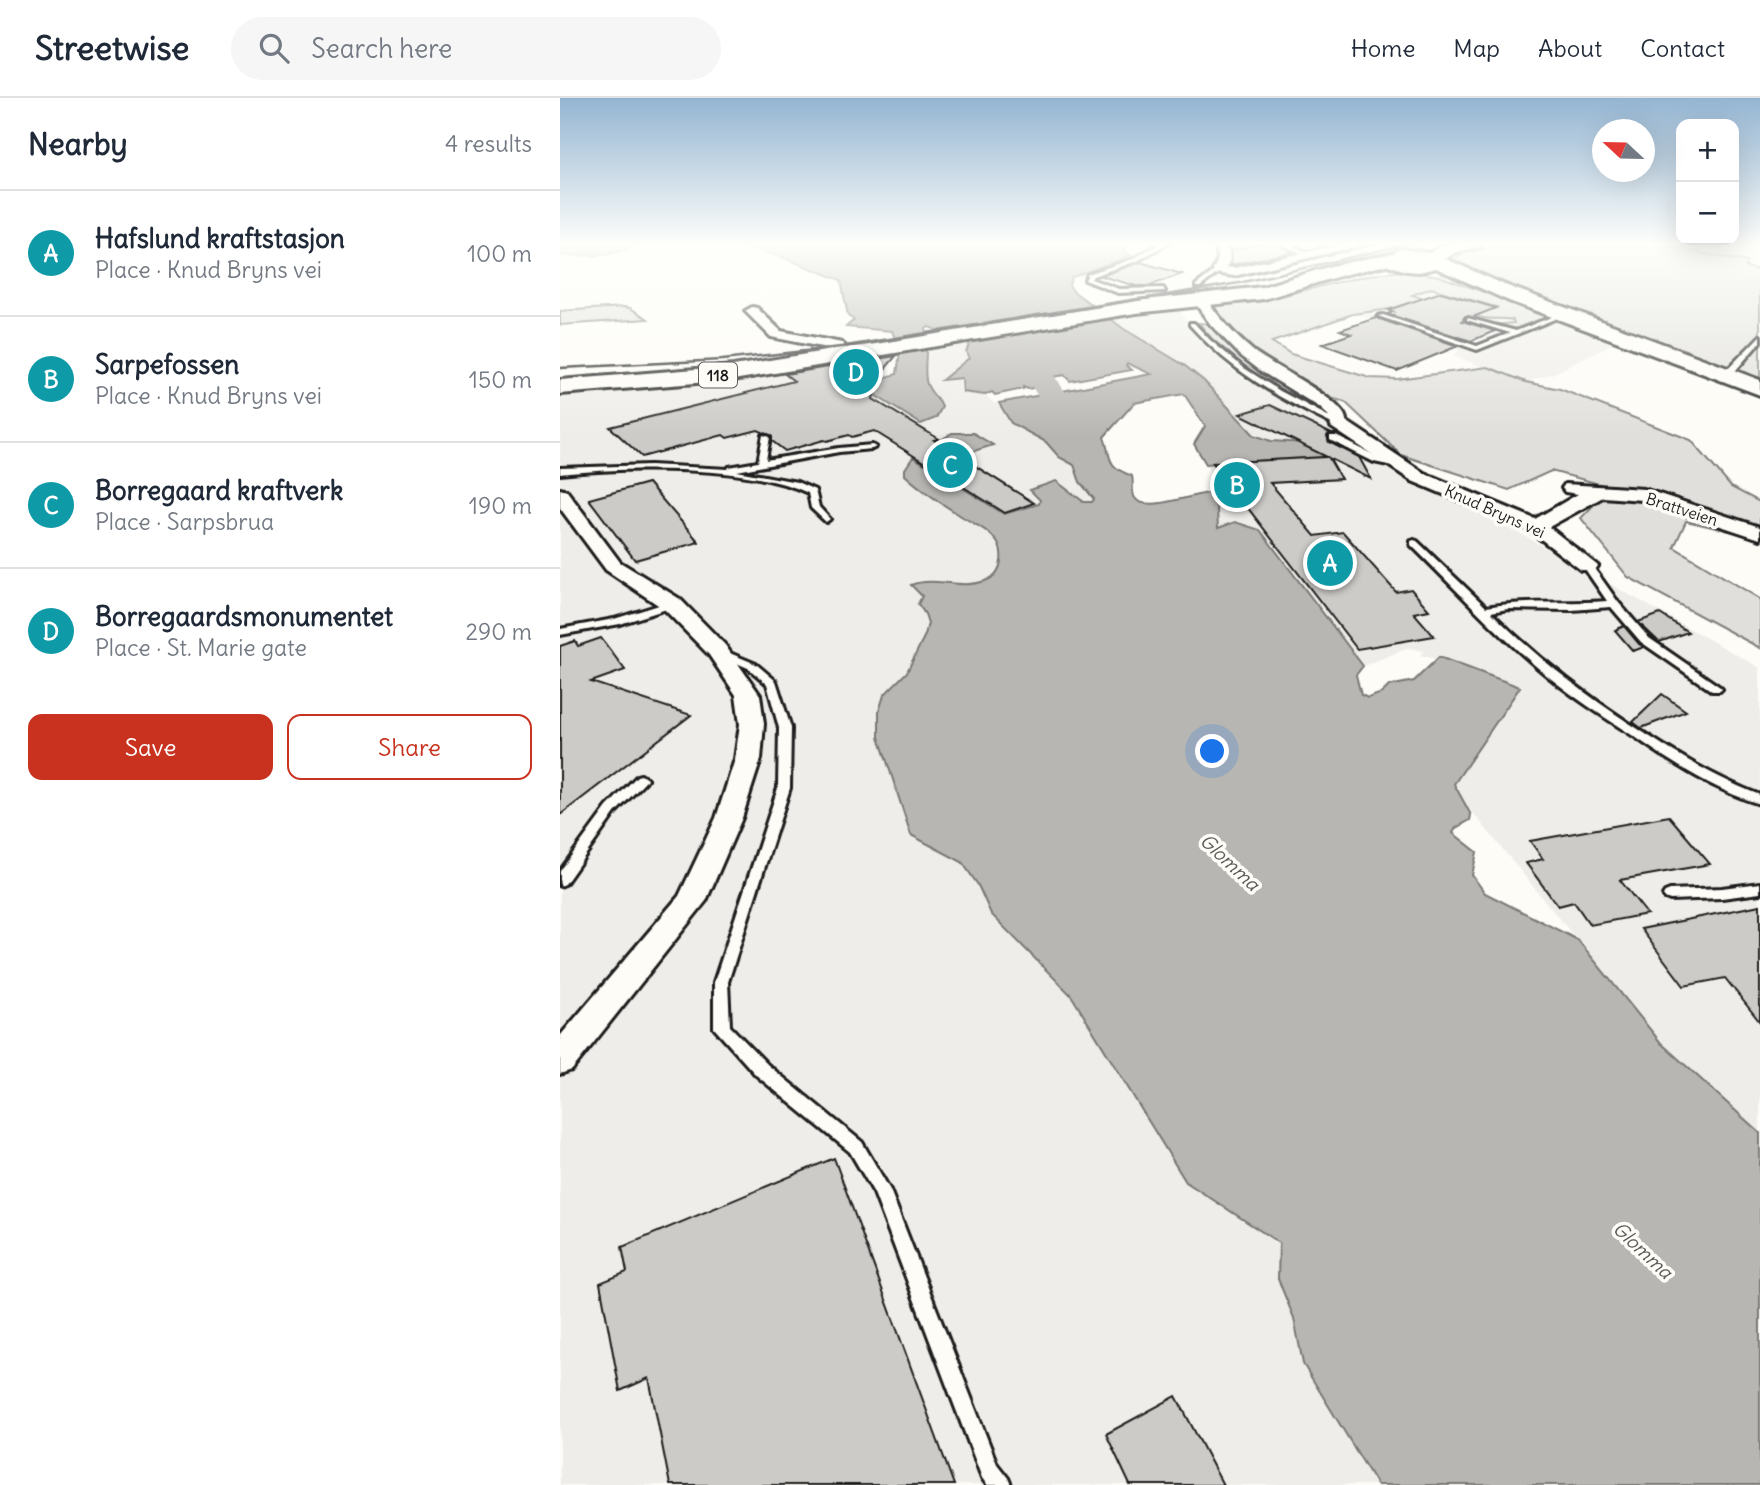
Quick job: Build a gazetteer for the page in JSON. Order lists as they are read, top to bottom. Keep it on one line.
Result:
{"streets":{"main road":["118"],"street":["Brattveien","Knud Bryns vei"]},"crossings":[["Brattveien","Knud Bryns vei"]],"water":["Glomma"],"north":"left","page":{"header":"Streetwise","search":"Search here","nav":["Home","Map","About","Contact"],"heading":["Nearby","4 results"],"map_buttons":["+","−"],"list":[{"mark":"A","name":"Hafslund kraftstasjon","note":"Place · Knud Bryns vei","value":"100 m"},{"mark":"B","name":"Sarpefossen","note":"Place · Knud Bryns vei","value":"150 m"},{"mark":"C","name":"Borregaard kraftverk","note":"Place · Sarpsbrua","value":"190 m"},{"mark":"D","name":"Borregaardsmonumentet","note":"Place · St. Marie gate","value":"290 m"}],"pins":["D","C","B","A"],"buttons":["Save","Share"]}}
